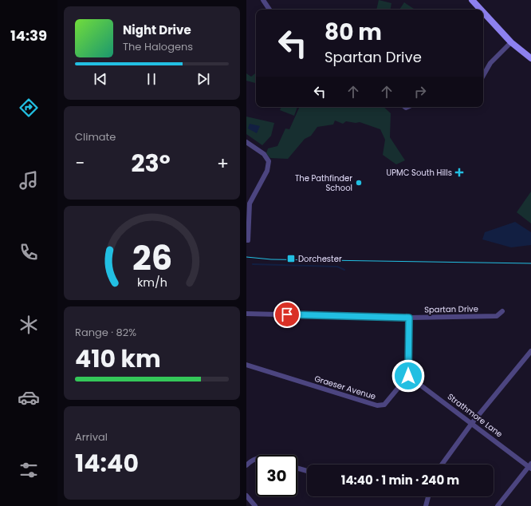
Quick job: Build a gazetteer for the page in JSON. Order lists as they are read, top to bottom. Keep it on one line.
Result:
{"streets":{"street":["Spartan Drive","Graeser Avenue","Strathmore Lane"]},"crossings":[["Graeser Avenue","Strathmore Lane"]],"places":{"health":["UPMC South Hills"],"other":["The Pathfinder School"],"transit":["Dorchester"]},"page":{"tabs":"14:39","turn":["80 m","Spartan Drive"],"song":["Night Drive","The Halogens"],"tile":["Climate",["Range · 82%","410 km"],["Arrival","14:40"]],"heat":["−","23°","+"],"limit":"30","trip":"14:40 · 1 min · 240 m","gauge":["26","km/h"]}}
